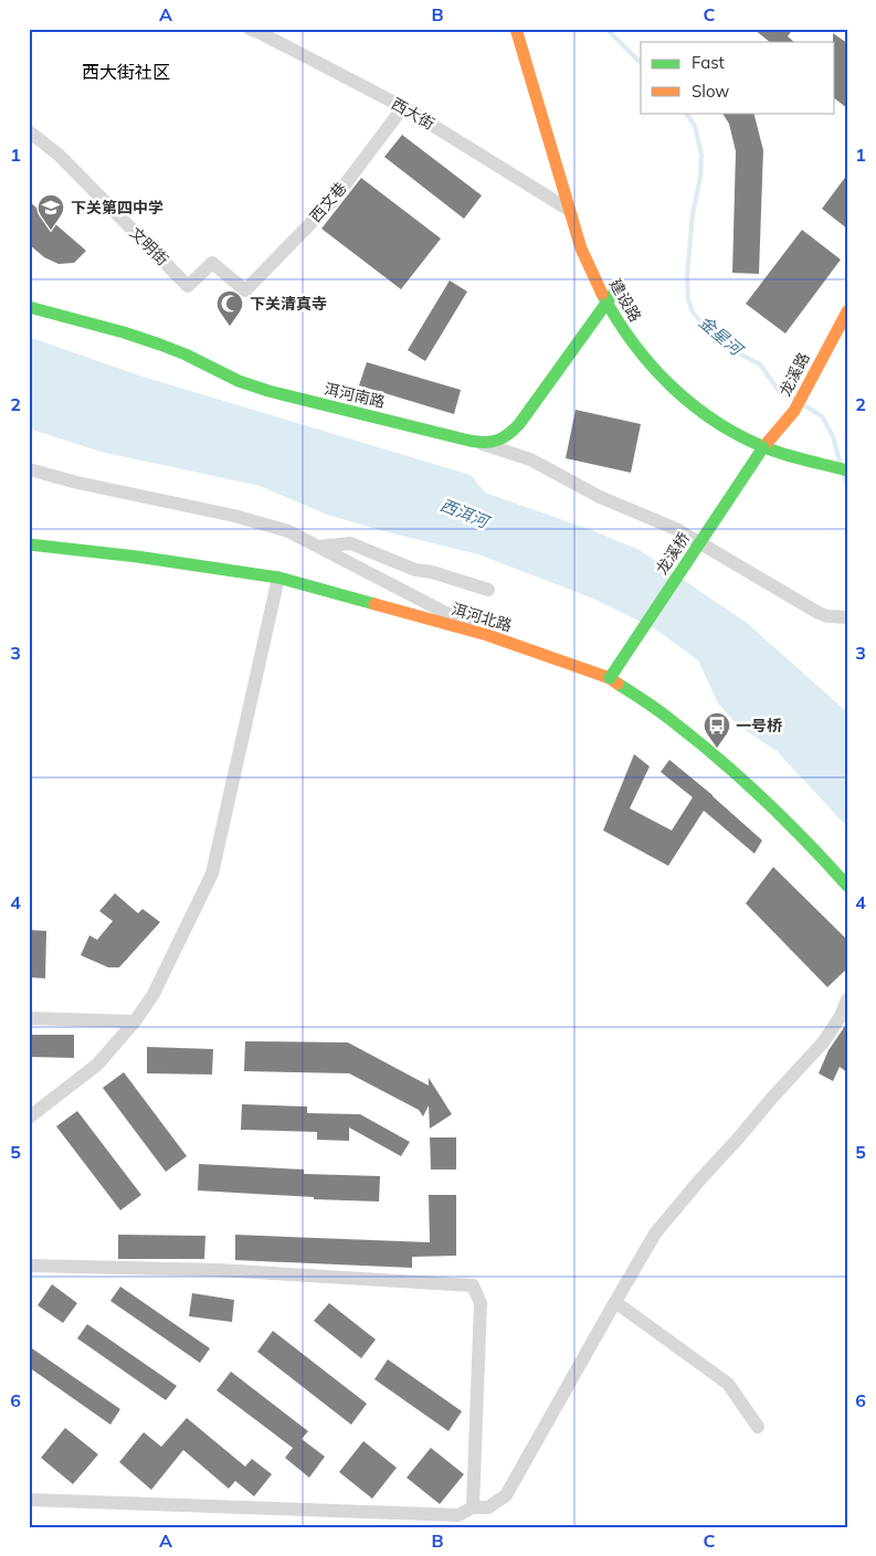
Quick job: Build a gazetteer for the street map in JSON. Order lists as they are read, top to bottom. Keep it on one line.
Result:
{"streets":{"main road":["建设路","龙溪路","洱河南路","龙溪桥","洱河北路"],"street":["西大街","西文巷","文明街"]},"crossings":[["西大街","西文巷"],["西大街","建设路"],["西文巷","文明街"],["建设路","龙溪路"],["建设路","洱河南路"],["建设路","龙溪桥"],["龙溪路","龙溪桥"],["龙溪桥","洱河北路"]],"districts":["西大街社区"],"water":["金星河","西洱河"],"places":{"school or university":["下关第四中学"],"mosque":["下关清真寺"],"bus stop":["一号桥"]},"legend":["Fast","Slow"],"grid":{"columns":["A","B","C"],"rows":["1","2","3","4","5","6"]}}
